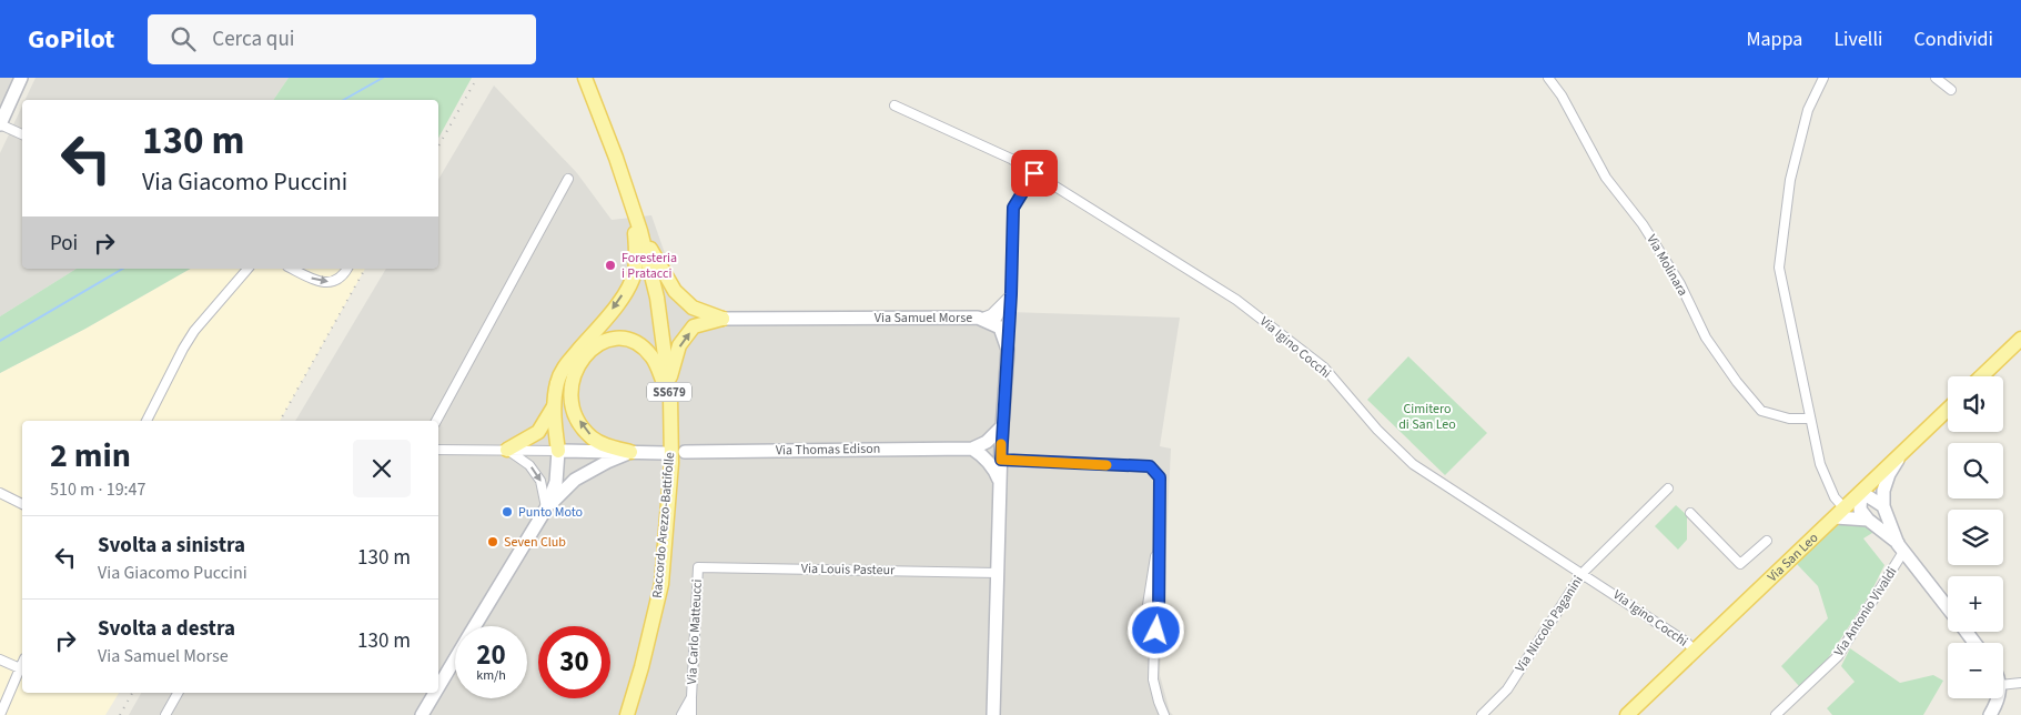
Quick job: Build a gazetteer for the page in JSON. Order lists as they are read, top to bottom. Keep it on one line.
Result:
{"streets":{"main road":["SS679","Raccordo Arezzo-Battifolle","Via San Leo"],"street":["Via Molinara","Via Samuel Morse","Via Igino Cocchi","Via Thomas Edison","Via Louis Pasteur","Via Antonio Vivaldi","Via Niccolò Paganini","Via Carlo Matteucci"]},"crossings":[["Via Igino Cocchi","Via San Leo"],["Via Igino Cocchi","Via Niccolò Paganini"],["Via Louis Pasteur","Via Carlo Matteucci"]],"parks":["Cimitero di San Leo"],"places":["Foresteria i Pratacci","Punto Moto","Seven Club"],"page":{"header":"GoPilot","search":"Cerca qui","nav":["Mappa","Livelli","Condividi"],"turn":["130 m","Via Giacomo Puccini"],"then":"Poi","map_buttons":["+","−"],"heading":["2 min","510 m · 19:47"],"list":[{"name":"Svolta a sinistra","note":"Via Giacomo Puccini","value":"130 m"},{"name":"Svolta a destra","note":"Via Samuel Morse","value":"130 m"}],"speed":"20 km/h","limit":"30"}}
